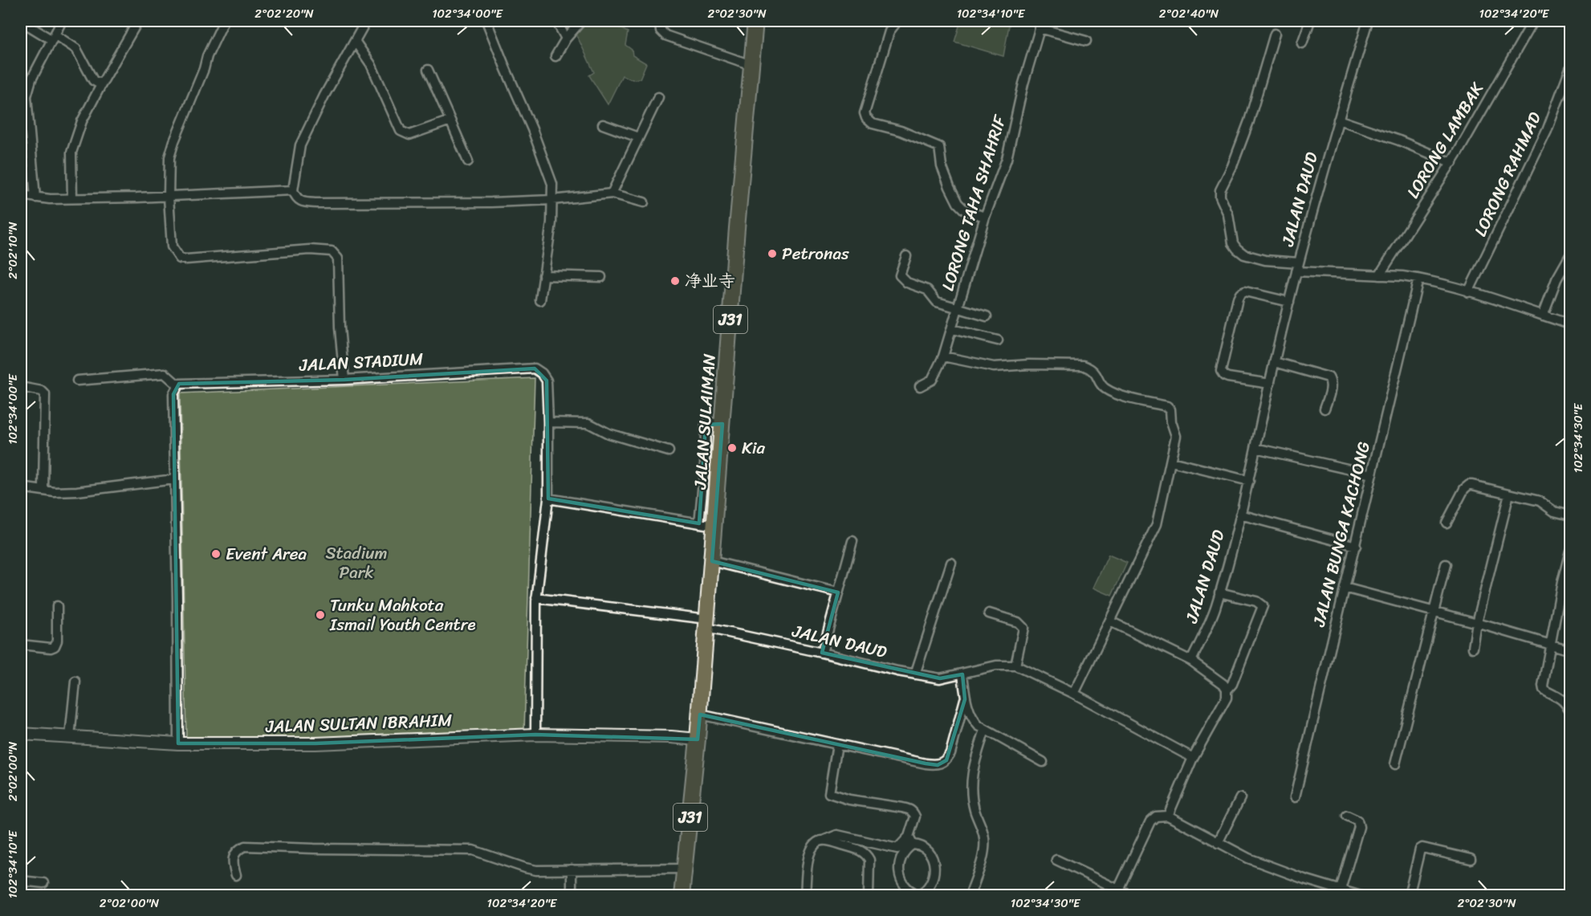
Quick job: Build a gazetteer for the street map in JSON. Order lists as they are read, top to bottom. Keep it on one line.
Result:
{"streets":{"main road":["J31","JALAN SULAIMAN"],"street":["LORONG LAMBAK","LORONG RAHMAD","JALAN DAUD","LORONG TAHA SHAHRIF","JALAN STADIUM","JALAN BUNGA KACHONG","JALAN SULTAN IBRAHIM"]},"crossings":[["JALAN DAUD","JALAN STADIUM"],["JALAN DAUD","JALAN SULAIMAN"],["J31","JALAN SULAIMAN"],["J31","JALAN SULTAN IBRAHIM"],["JALAN STADIUM","JALAN SULTAN IBRAHIM"],["JALAN SULAIMAN","JALAN SULTAN IBRAHIM"]],"parks":["Stadium Park"],"places":["Petronas","净业寺","Kia","Event Area","Tunku Mahkota Ismail Youth Centre"],"coordinates":["2°02'20\"N","102°34'00\"E","2°02'30\"N","102°34'10\"E","2°02'40\"N","102°34'20\"E","2°02'10\"N","102°34'30\"E","2°02'00\"N"]}
